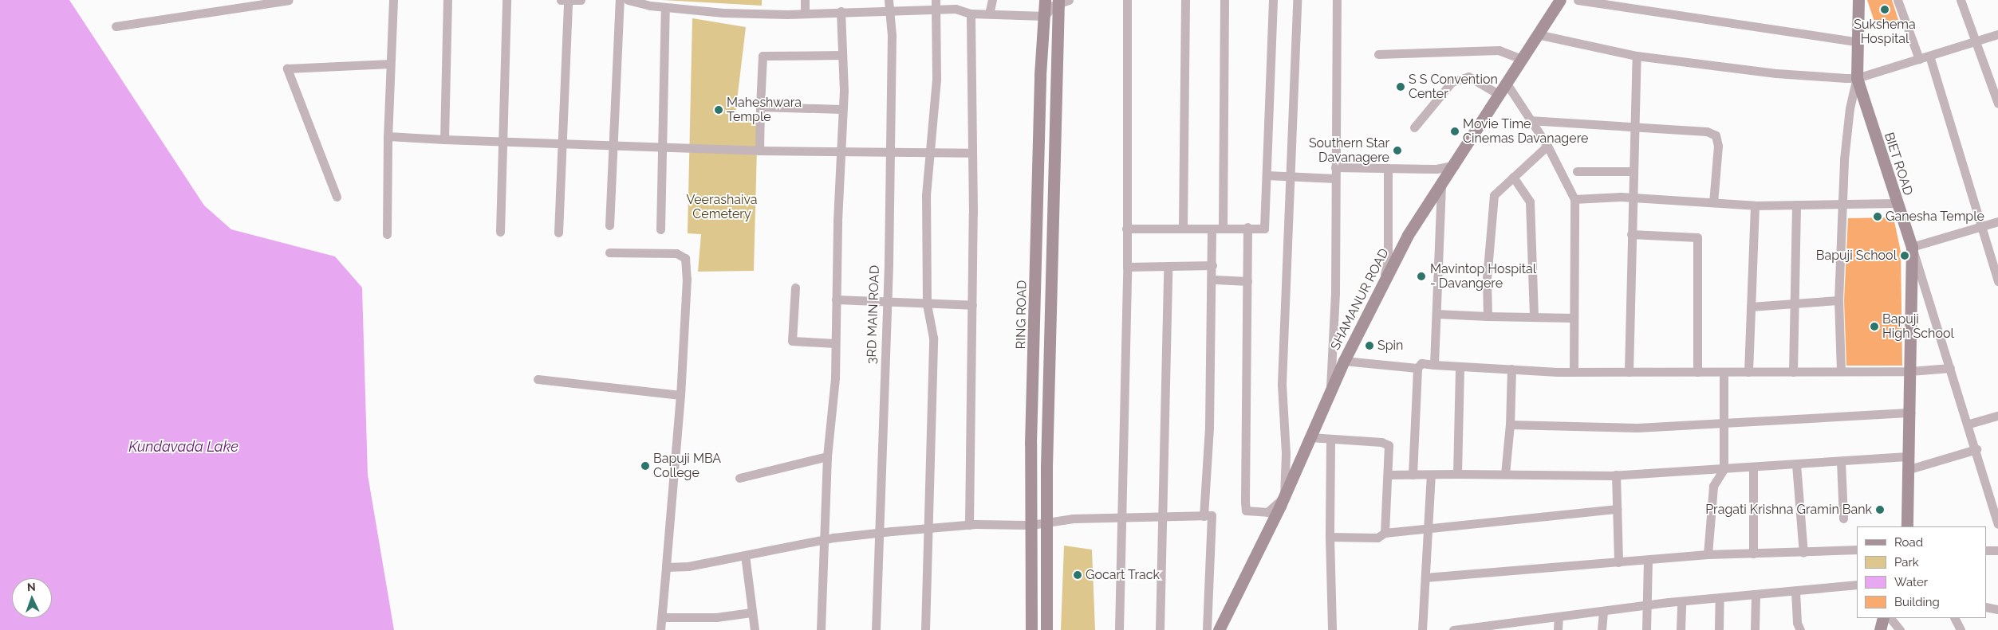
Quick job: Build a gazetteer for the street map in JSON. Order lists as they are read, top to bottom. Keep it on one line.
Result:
{"streets":{"main road":["BIET ROAD","SHAMANUR ROAD","RING ROAD"],"street":["3RD MAIN ROAD"]},"water":["Kundavada Lake"],"parks":["Veerashaiva Cemetery"],"places":["Sukshema Hospital","S S Convention Center","Maheshwara Temple","Movie Time Cinemas Davanagere","Southern Star Davanagere","Ganesha Temple","Bapuji School","Mavintop Hospital - Davangere","Bapuji High School","Spin","Bapuji MBA College","Pragati Krishna Gramin Bank","Gocart Track"],"legend":["Road","Park","Water","Building"],"north":"top"}
